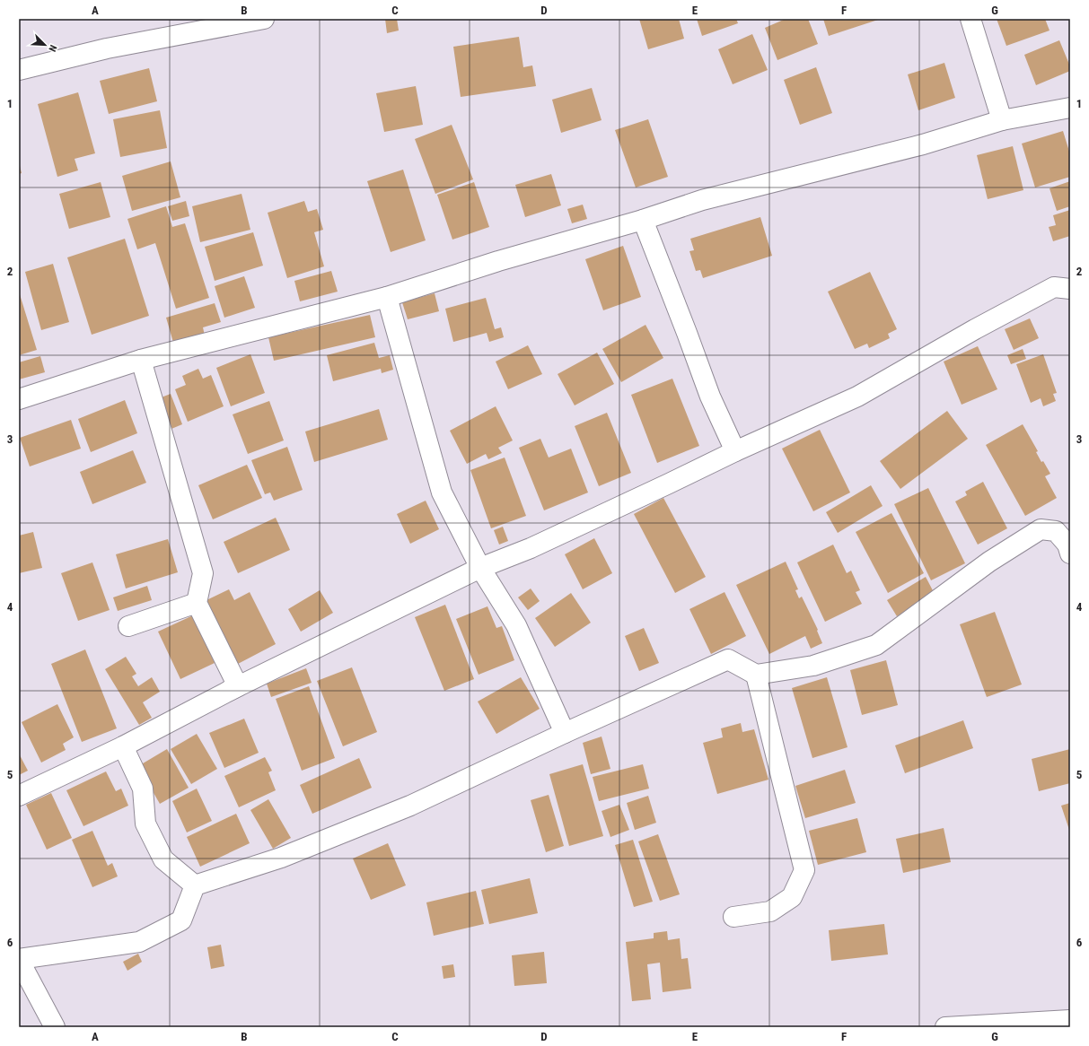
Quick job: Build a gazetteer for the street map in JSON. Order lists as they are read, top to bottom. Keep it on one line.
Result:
{"north":"bottom right","grid":{"columns":["A","B","C","D","E","F","G"],"rows":["1","2","3","4","5","6"]}}
